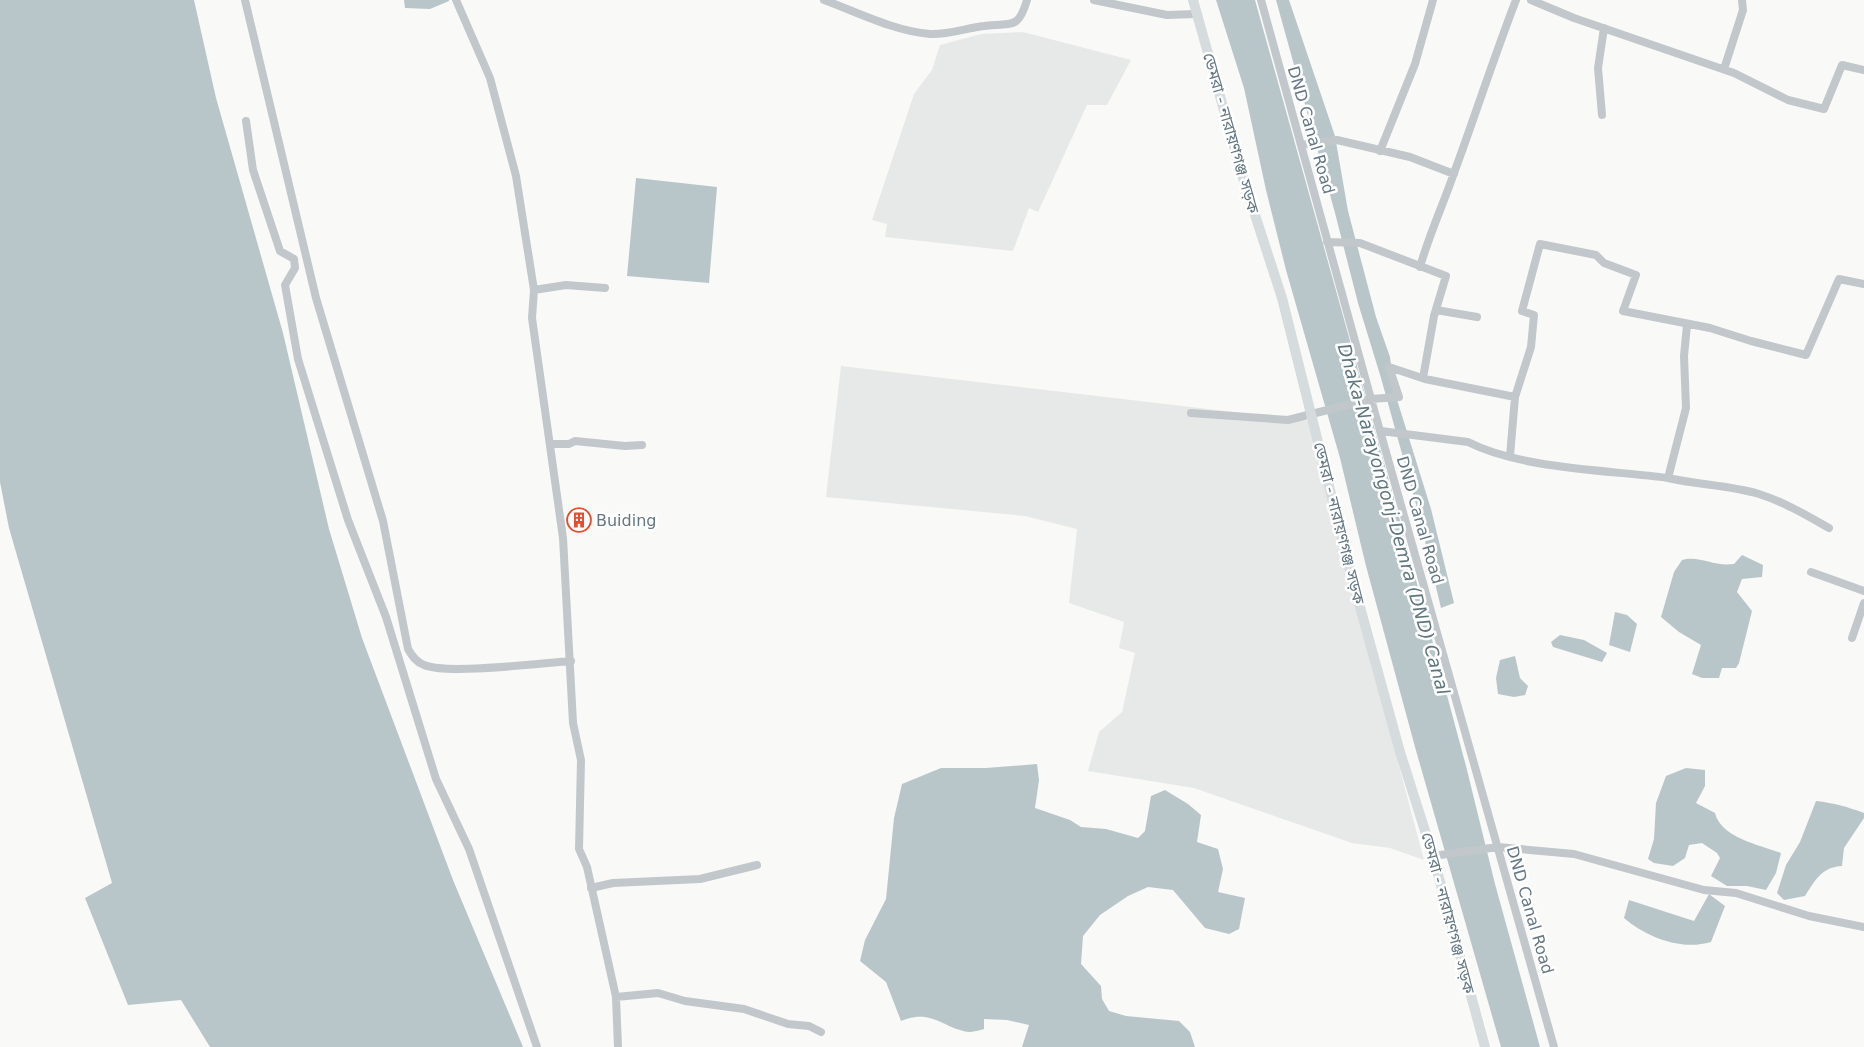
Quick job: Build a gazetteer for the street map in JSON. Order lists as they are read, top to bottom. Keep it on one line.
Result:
{"streets":{"main road":["ডেমরা - নারায়ণগঞ্জ সড়ক"],"street":["DND Canal Road"]},"water":["Dhaka-Narayongonj-Demra (DND) Canal"],"places":{"building":["Buiding"]}}
